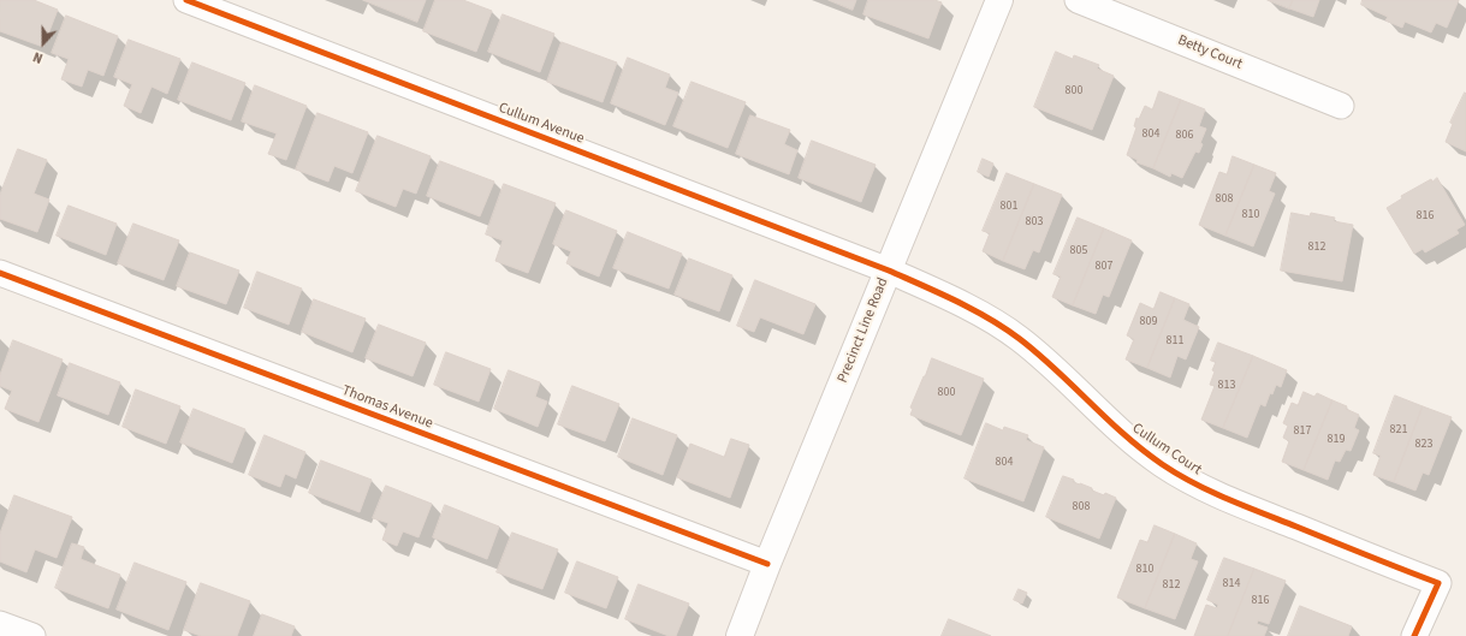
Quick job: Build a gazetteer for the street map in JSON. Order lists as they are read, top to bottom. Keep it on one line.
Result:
{"streets":{"main road":["Precinct Line Road"],"street":["Betty Court","Cullum Avenue","Thomas Avenue","Cullum Court"]},"crossings":[["Cullum Avenue","Precinct Line Road"],["Cullum Avenue","Cullum Court"],["Precinct Line Road","Thomas Avenue"],["Precinct Line Road","Cullum Court"]],"house_numbers":["800","804","806","808","801","810","816","803","812","805","807","809","811","813","800","821","817","819","823","804","808","810","814","812","816"],"north":"bottom"}
